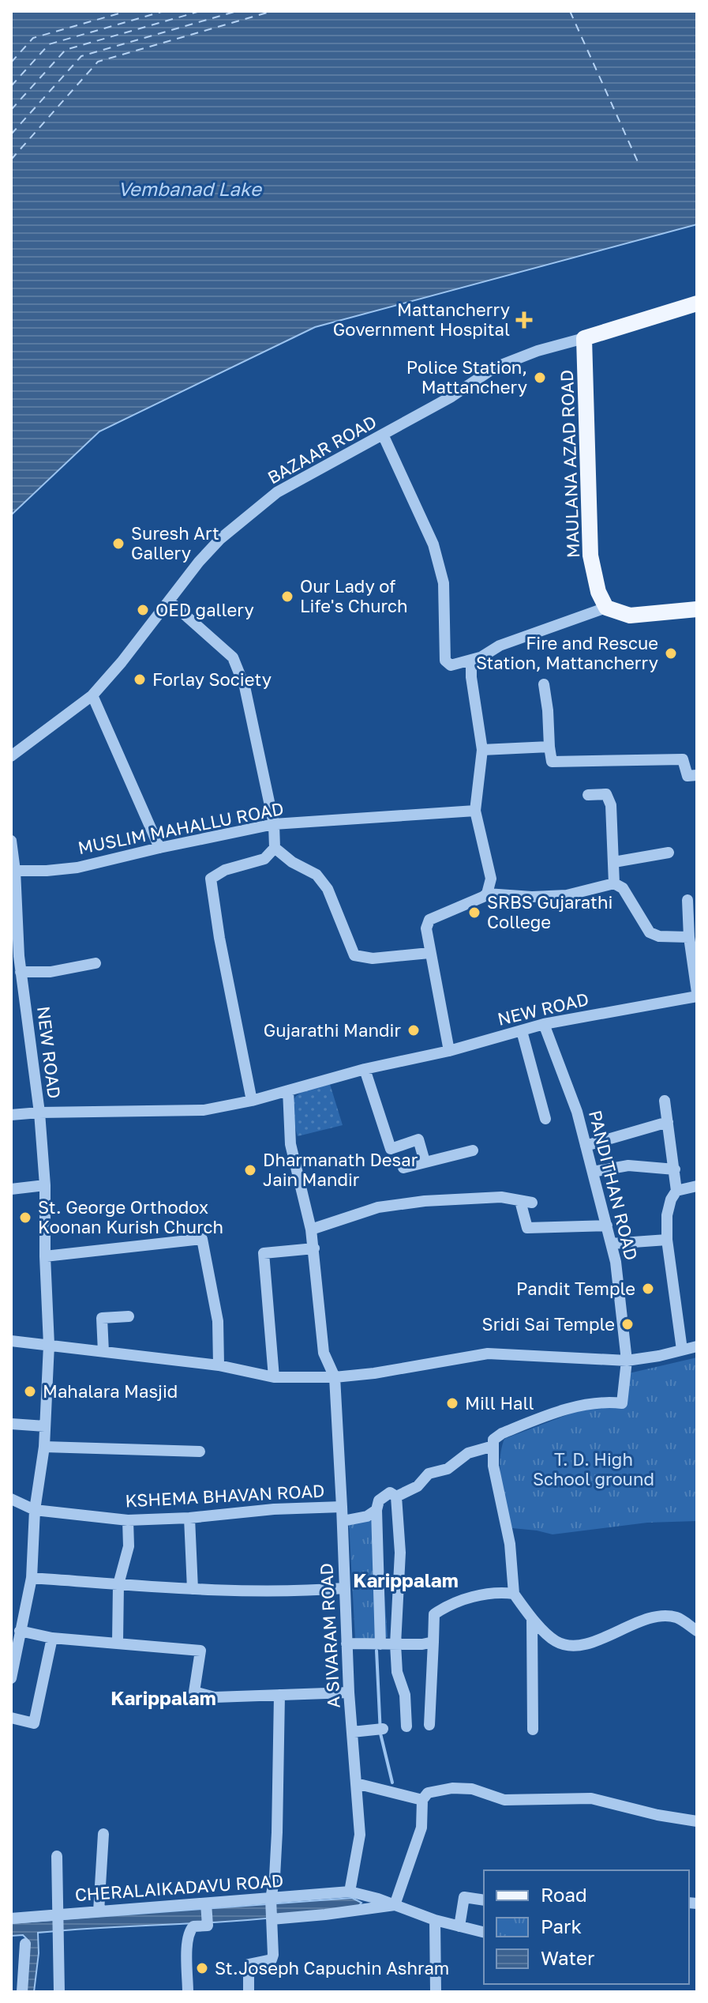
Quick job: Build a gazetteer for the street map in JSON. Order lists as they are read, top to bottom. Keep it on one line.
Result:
{"streets":{"main road":["MAULANA AZAD ROAD"],"street":["BAZAAR ROAD","MUSLIM MAHALLU ROAD","NEW ROAD","PANDITHAN ROAD","KSHEMA BHAVAN ROAD","A SIVARAM ROAD","CHERALAIKADAVU ROAD"]},"crossings":[["BAZAAR ROAD","MAULANA AZAD ROAD"],["MUSLIM MAHALLU ROAD","NEW ROAD"],["NEW ROAD","PANDITHAN ROAD"],["NEW ROAD","KSHEMA BHAVAN ROAD"],["NEW ROAD","A SIVARAM ROAD"],["KSHEMA BHAVAN ROAD","A SIVARAM ROAD"],["A SIVARAM ROAD","CHERALAIKADAVU ROAD"]],"districts":["Karippalam","Karippalam"],"water":["Vembanad Lake"],"parks":["T. D. High School ground"],"places":{"health":["Mattancherry Government Hospital"],"other":["Police Station, Mattanchery","Suresh Art Gallery","Our Lady of Life's Church","OED gallery","Fire and Rescue Station, Mattancherry","Forlay Society","SRBS Gujarathi College","Gujarathi Mandir","Dharmanath Desar Jain Mandir","St. George Orthodox Koonan Kurish Church","Pandit Temple","Sridi Sai Temple","Mahalara Masjid","Mill Hall","St.Joseph Capuchin Ashram"]},"legend":["Road","Park","Water"]}
